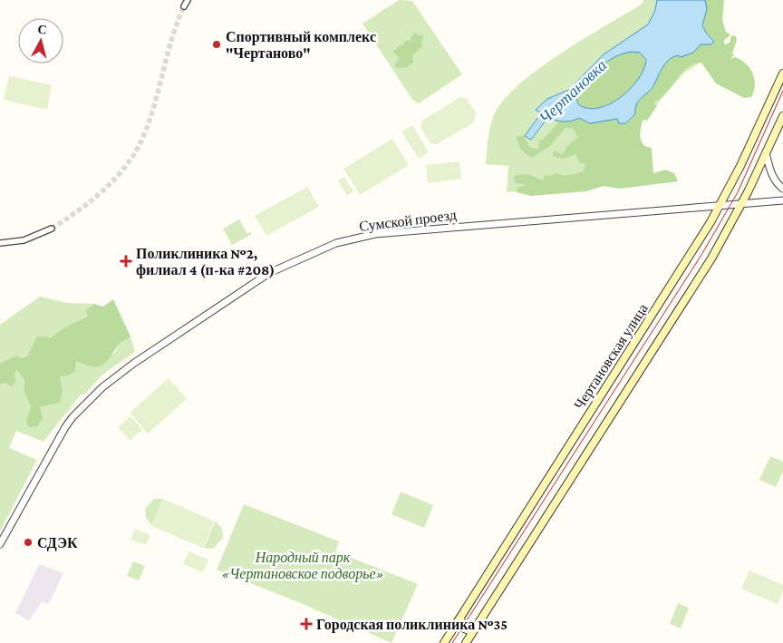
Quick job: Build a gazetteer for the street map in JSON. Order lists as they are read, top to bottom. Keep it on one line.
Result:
{"streets":{"main road":["Чертановская улица"],"street":["Сумской проезд"]},"crossings":[["Сумской проезд","Чертановская улица"]],"water":["Чертановка"],"parks":["Народный парк «Чертановское подворье»"],"places":{"other":["Спортивный комплекс \"Чертаново\"","СДЭК"],"health":["Поликлиника №2, филиал 4 (п-ка #208)","Городская поликлиника №35"]},"north":"top"}
